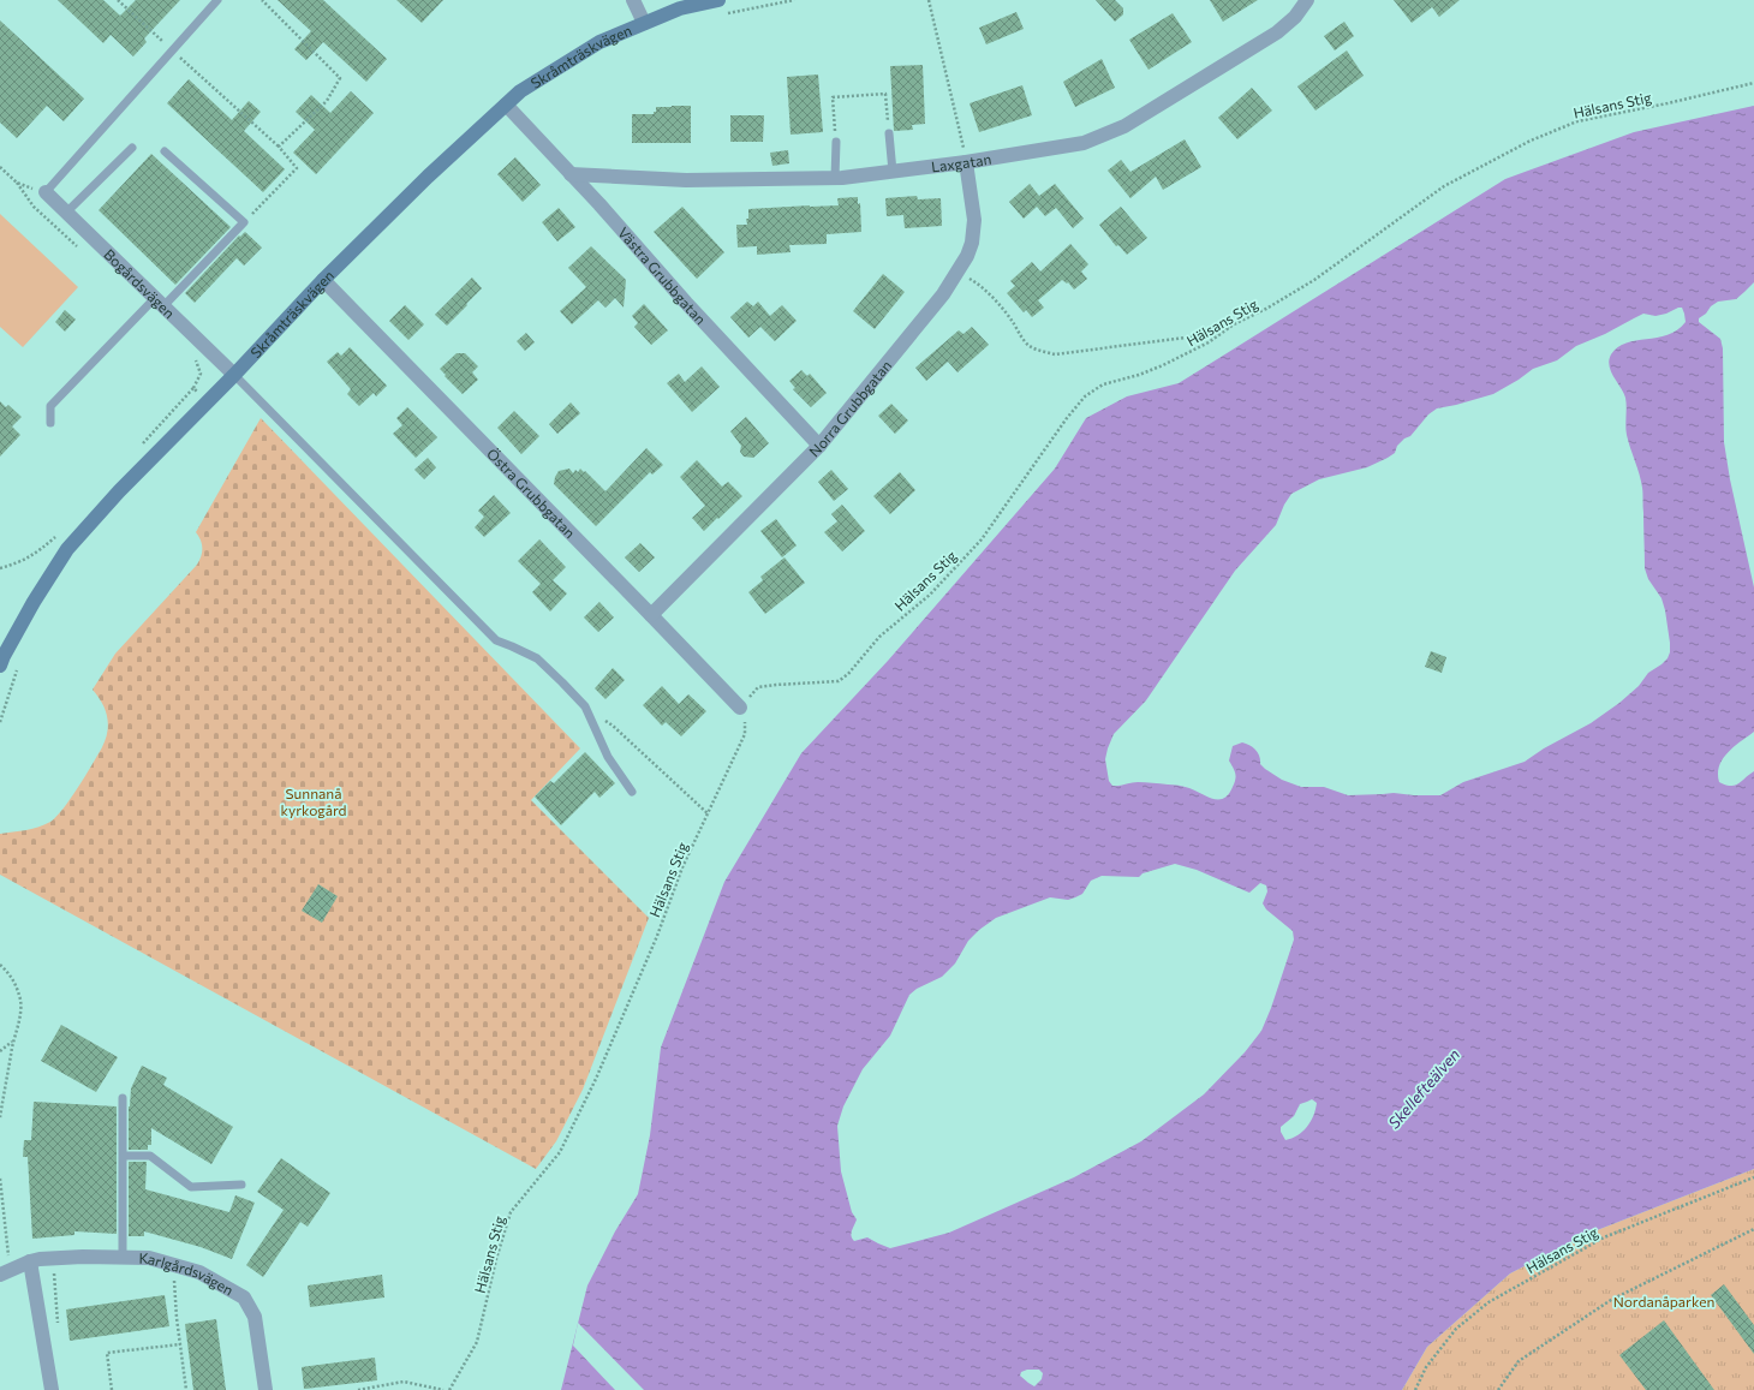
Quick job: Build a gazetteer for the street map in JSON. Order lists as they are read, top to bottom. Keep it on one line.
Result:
{"streets":{"main road":["Skråmträskvägen"],"street":["Laxgatan","Västra Grubbgatan","Bogårdsvägen","Norra Grubbgatan","Östra Grubbgatan","Karlgårdsvägen"],"path":["Hälsans Stig"]},"crossings":[["Skråmträskvägen","Västra Grubbgatan"],["Skråmträskvägen","Bogårdsvägen"],["Skråmträskvägen","Östra Grubbgatan"],["Hälsans Stig","Östra Grubbgatan"],["Laxgatan","Västra Grubbgatan"],["Laxgatan","Norra Grubbgatan"],["Västra Grubbgatan","Norra Grubbgatan"],["Norra Grubbgatan","Östra Grubbgatan"]],"water":["Skellefteälven"],"parks":["Sunnanå kyrkogård","Nordanåparken"]}
